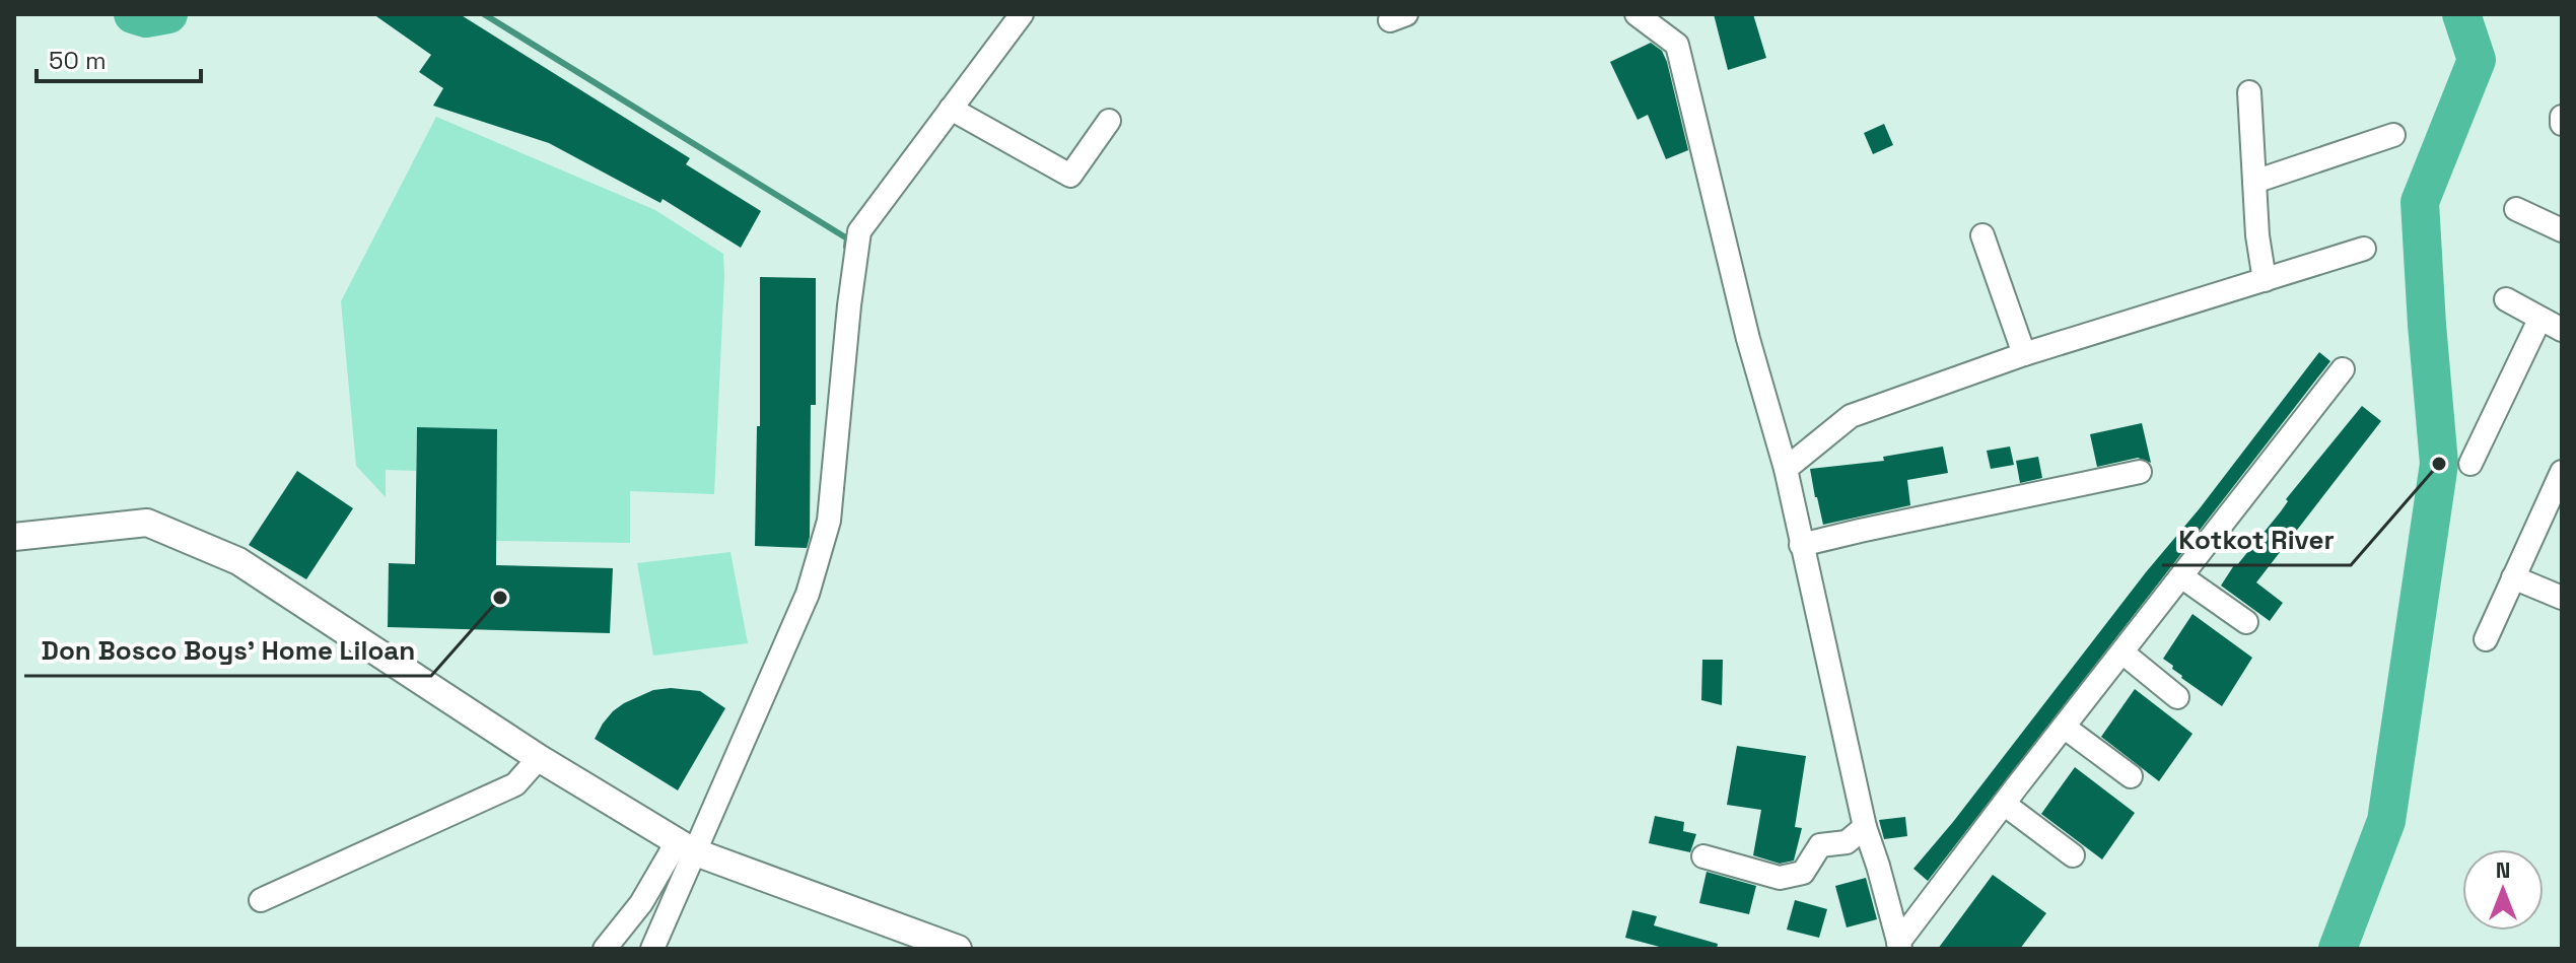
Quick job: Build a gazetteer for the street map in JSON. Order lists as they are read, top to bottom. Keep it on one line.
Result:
{"places":["Kotkot River","Don Bosco Boys' Home Liloan"],"scale_bar":"50 m","north":"top"}
